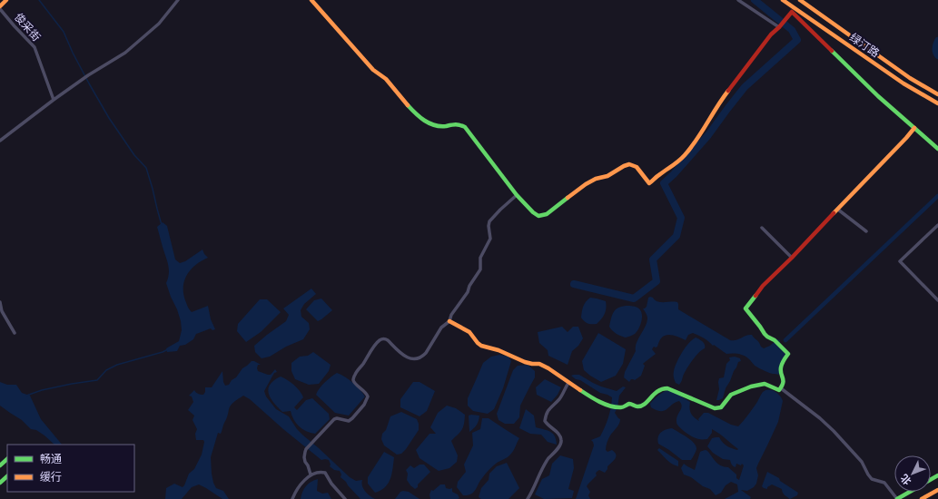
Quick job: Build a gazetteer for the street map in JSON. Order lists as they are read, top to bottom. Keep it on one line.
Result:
{"streets":{"street":["俊采街","绿汀路"]},"legend":["畅通","缓行"],"north":"bottom left"}
